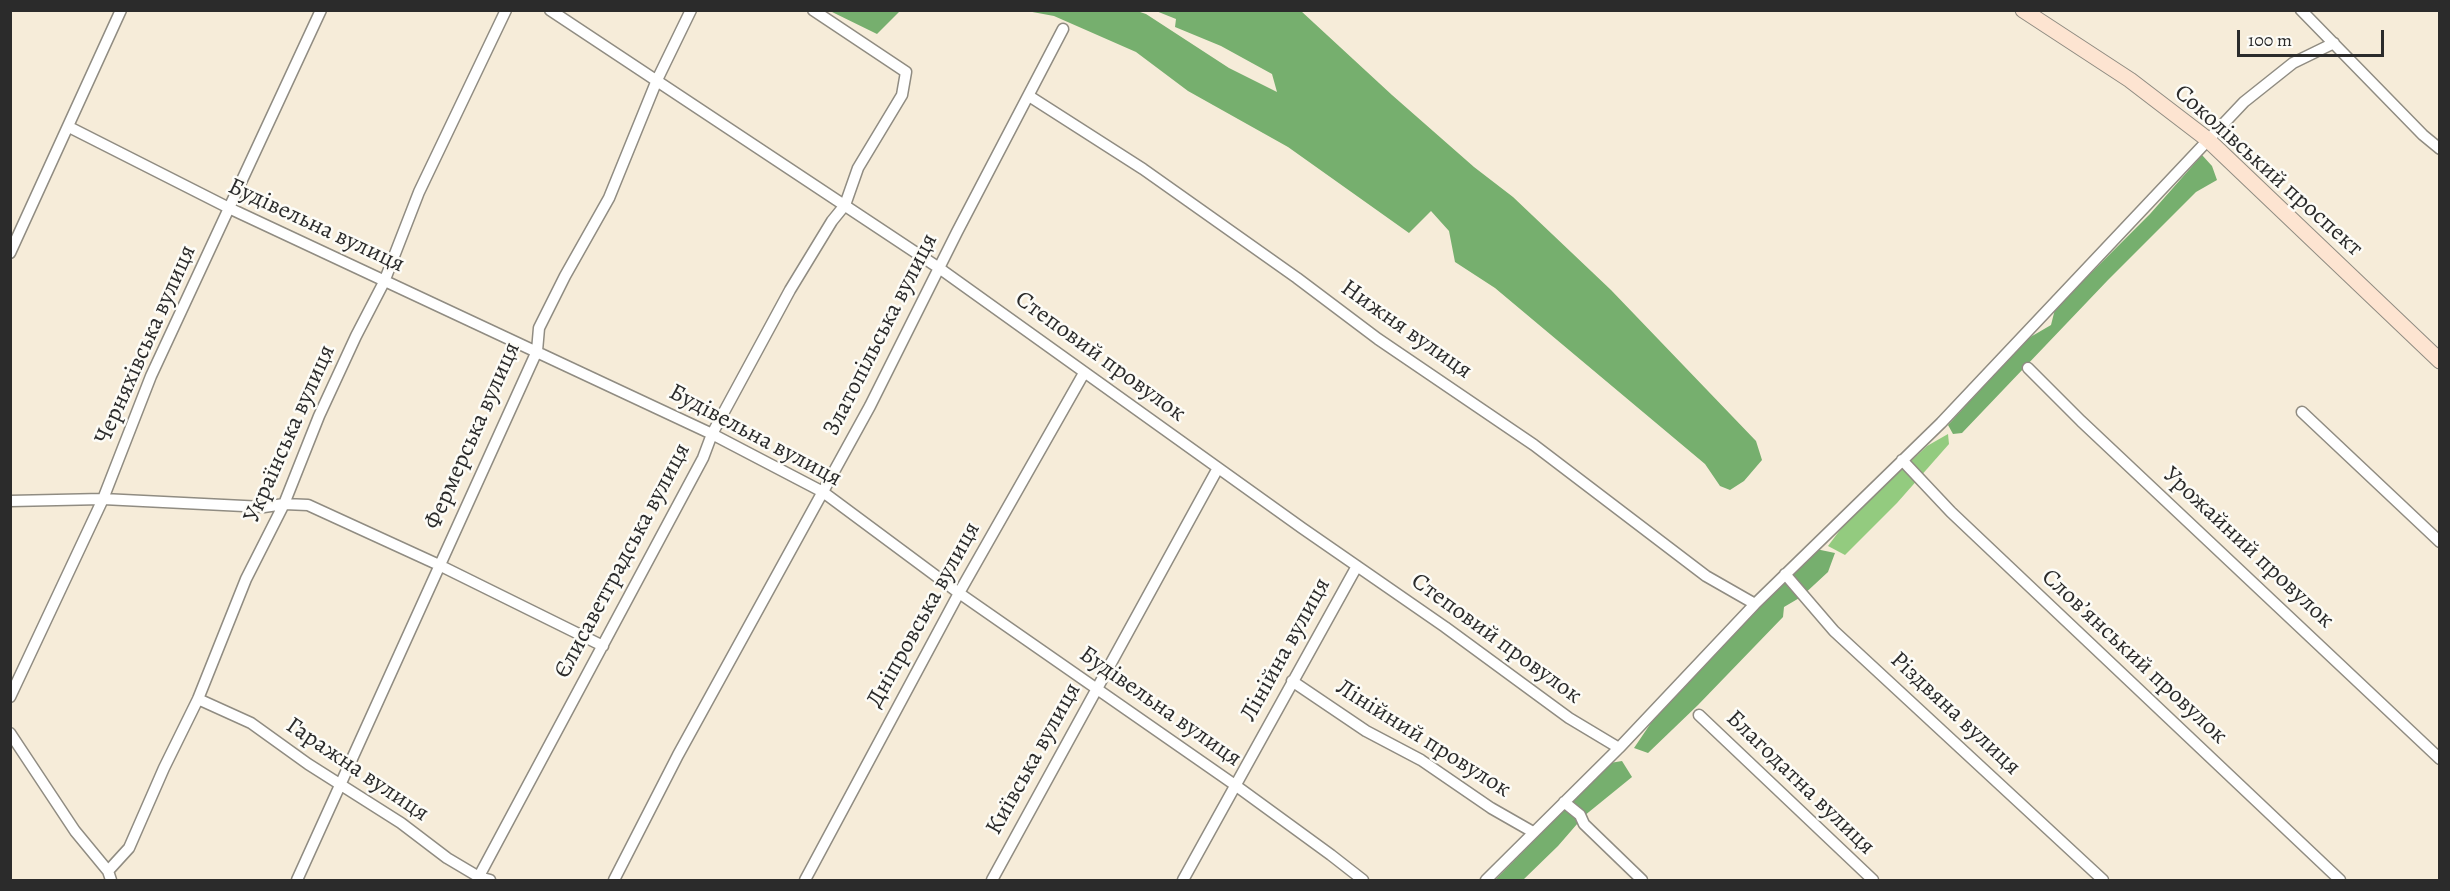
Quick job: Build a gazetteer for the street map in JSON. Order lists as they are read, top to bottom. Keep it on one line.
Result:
{"streets":{"street":["Соколівський проспект","Будівельна вулиця","Нижня вулиця","Златопільська вулиця","Черняхівська вулиця","Степовий провулок","Українська вулиця","Фермерська вулиця","Урожайний провулок","Єлисаветградська вулиця","Дніпровська вулиця","Лінійна вулиця","Словʼянський провулок","Різдвяна вулиця","Лінійний провулок","Київська вулиця","Гаражна вулиця","Благодатна вулиця"]},"crossings":[["Будівельна вулиця","Златопільська вулиця"],["Будівельна вулиця","Черняхівська вулиця"],["Будівельна вулиця","Українська вулиця"],["Будівельна вулиця","Фермерська вулиця"],["Будівельна вулиця","Єлисаветградська вулиця"],["Будівельна вулиця","Дніпровська вулиця"],["Будівельна вулиця","Лінійна вулиця"],["Будівельна вулиця","Київська вулиця"],["Нижня вулиця","Златопільська вулиця"],["Златопільська вулиця","Степовий провулок"],["Степовий провулок","Фермерська вулиця"],["Степовий провулок","Єлисаветградська вулиця"],["Степовий провулок","Дніпровська вулиця"],["Степовий провулок","Лінійна вулиця"],["Степовий провулок","Київська вулиця"],["Українська вулиця","Гаражна вулиця"],["Фермерська вулиця","Гаражна вулиця"],["Єлисаветградська вулиця","Гаражна вулиця"],["Лінійна вулиця","Лінійний провулок"]],"scale_bar":"100 m"}
